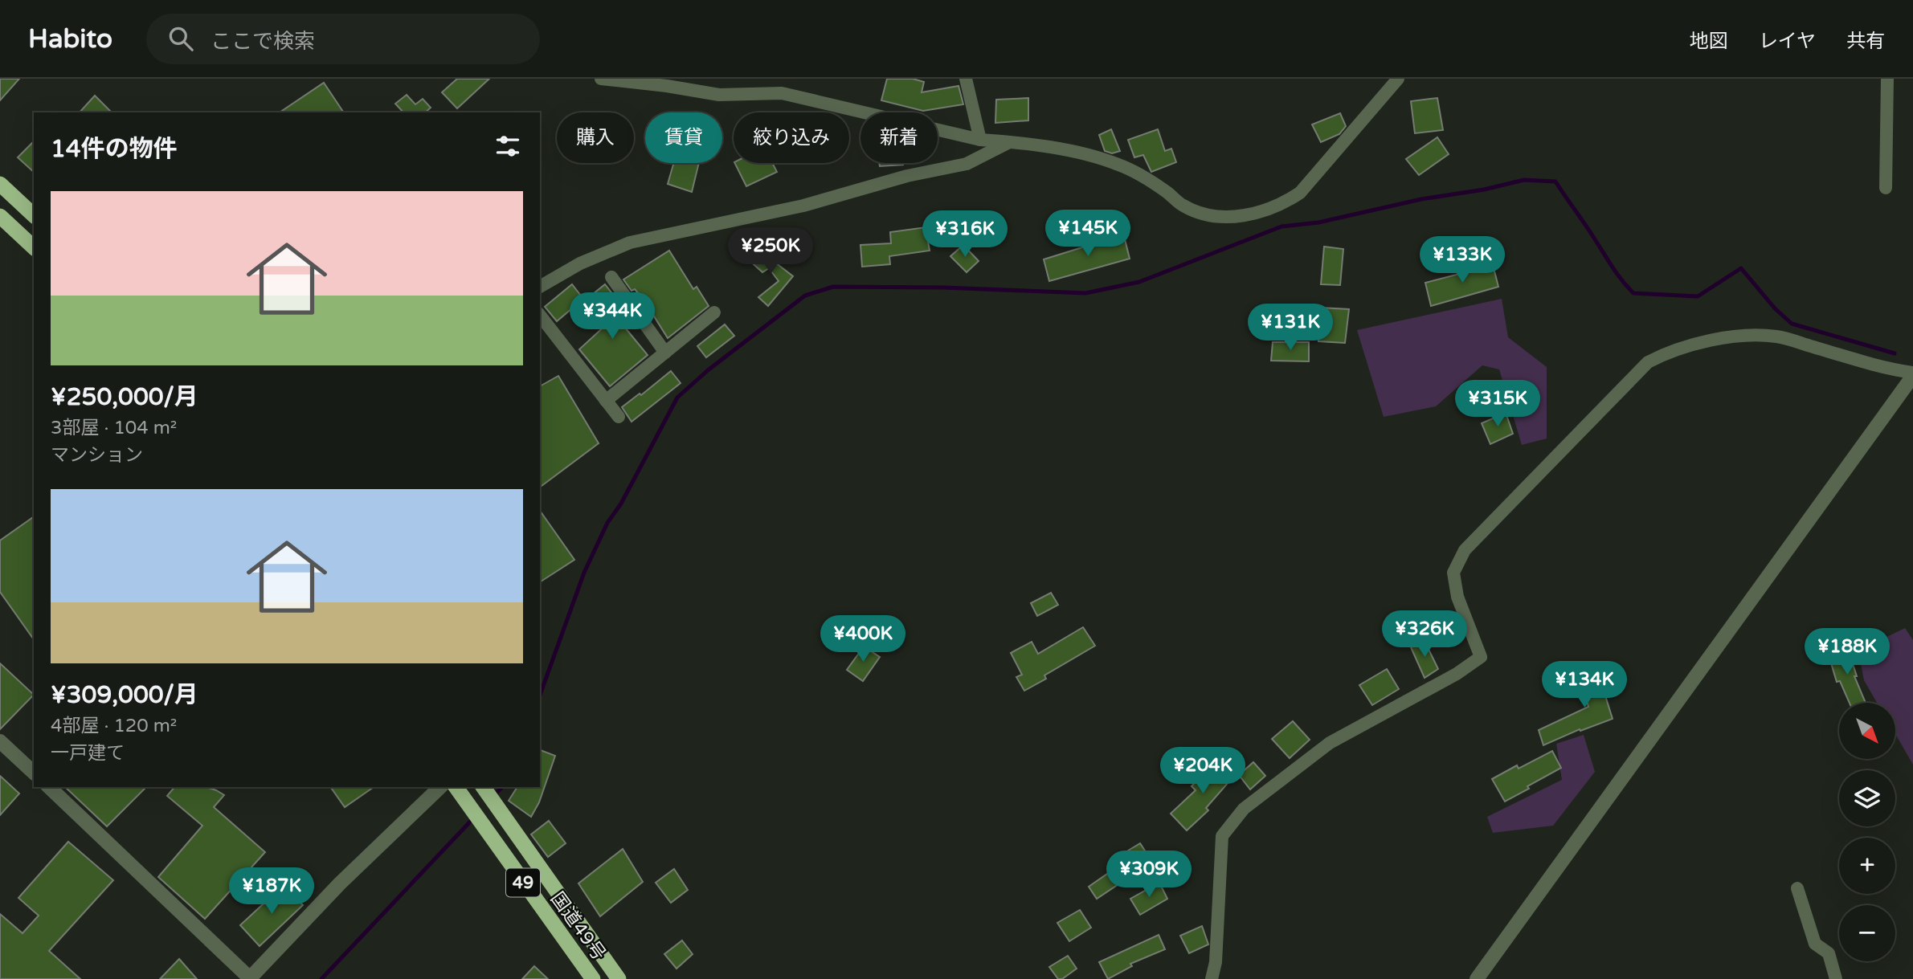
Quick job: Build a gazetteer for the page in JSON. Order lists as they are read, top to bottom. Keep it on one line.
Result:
{"streets":{"highway":["49","国道49号"]},"north":"bottom right","page":{"header":"Habito","search":"ここで検索","nav":["地図","レイヤ","共有"],"chip":["購入","賃貸","絞り込み","新着"],"heading":"14件の物件","list":[{"name":"¥250,000/月","note":"3部屋 · 104 m² · マンション"},{"name":"¥309,000/月","note":"4部屋 · 120 m² · 一戸建て"}],"price":["¥145K","¥316K","¥250K","¥133K","¥344K","¥131K","¥315K","¥326K","¥400K","¥188K","¥134K","¥204K","¥309K","¥187K"],"map_buttons":["+","−"]}}
